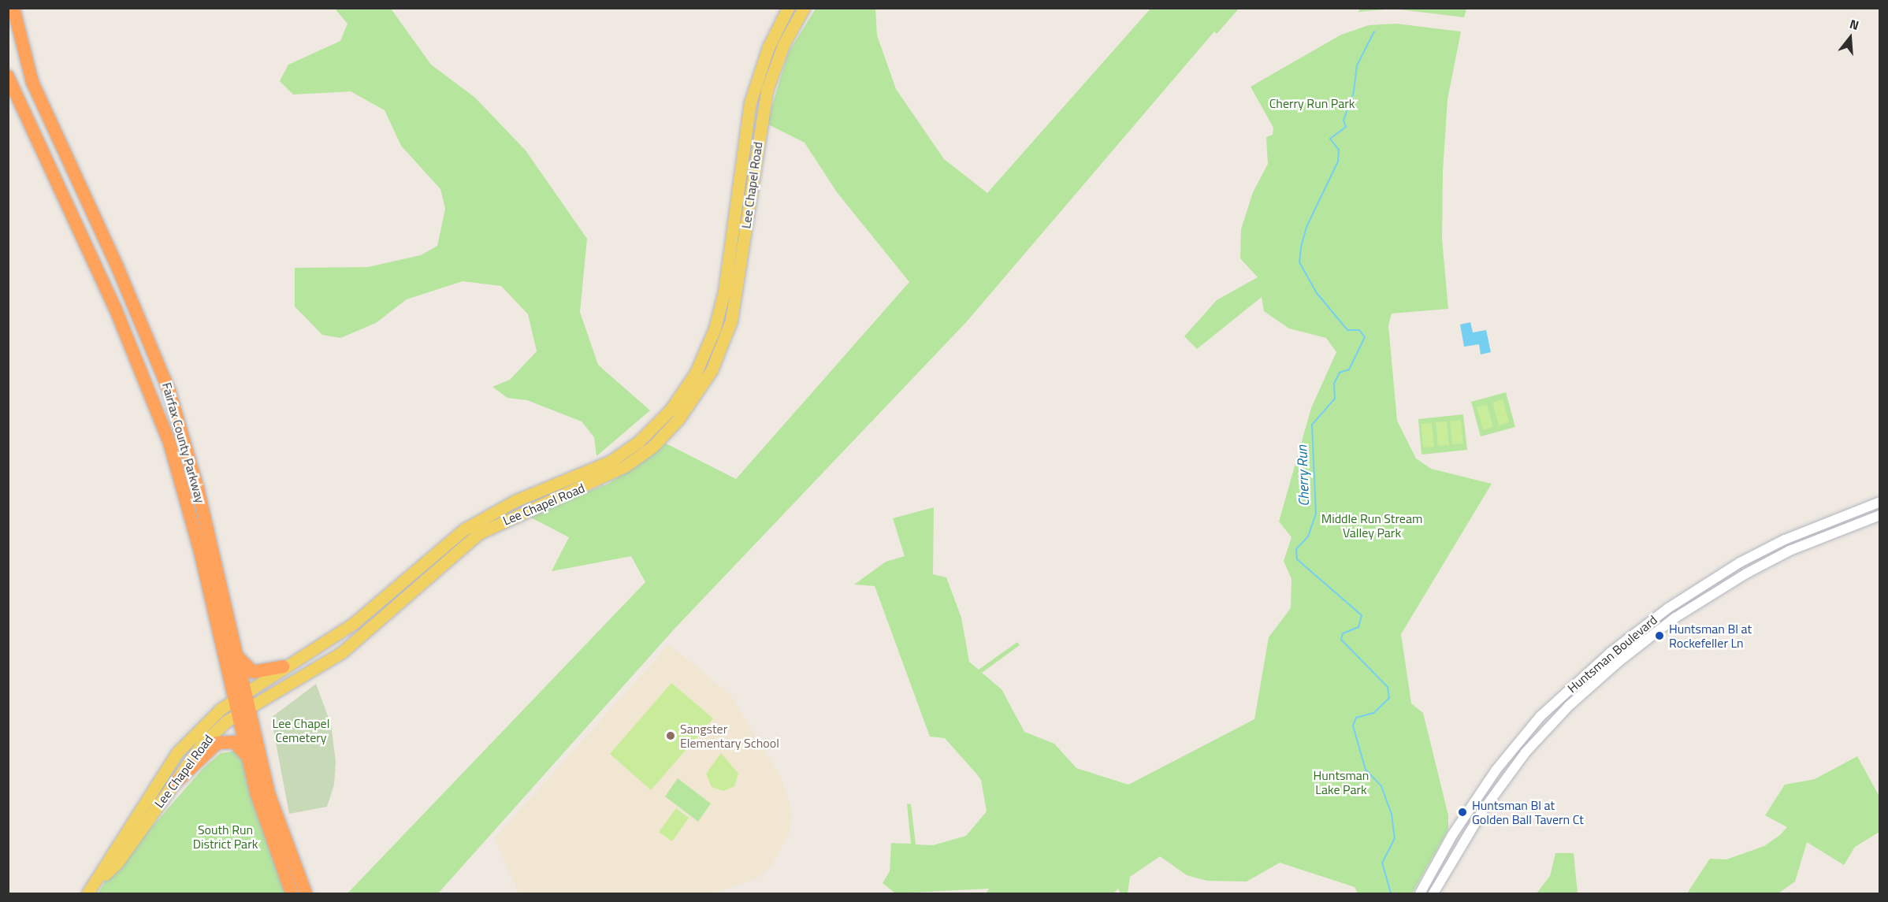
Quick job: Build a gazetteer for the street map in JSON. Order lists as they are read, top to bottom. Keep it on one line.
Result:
{"streets":{"highway":["Fairfax County Parkway"],"main road":["Lee Chapel Road"],"street":["Huntsman Boulevard"]},"crossings":[["Lee Chapel Road","Fairfax County Parkway"]],"water":["Cherry Run"],"parks":["Cherry Run Park","Middle Run Stream Valley Park","Lee Chapel Cemetery","Huntsman Lake Park","South Run District Park"],"places":["Huntsman Bl at Rockefeller Ln","Sangster Elementary School","Huntsman Bl at Golden Ball Tavern Ct"],"north":"top"}
